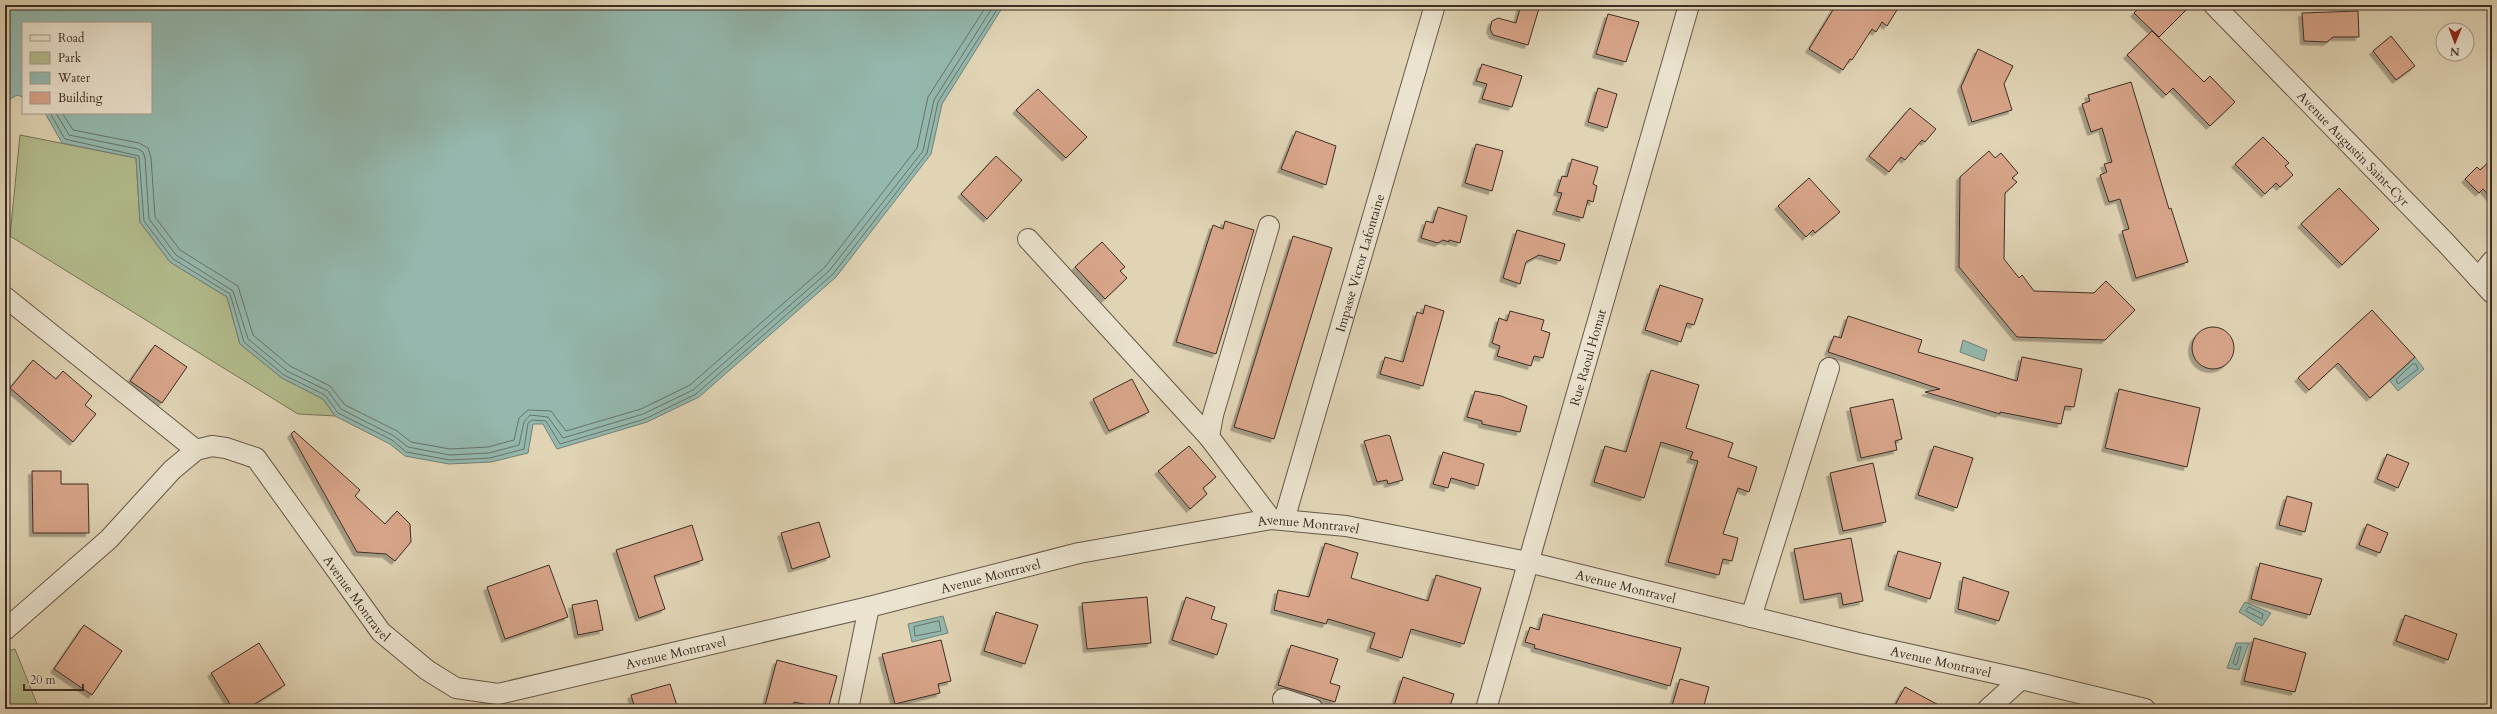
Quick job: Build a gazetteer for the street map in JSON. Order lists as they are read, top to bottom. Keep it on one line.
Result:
{"streets":{"street":["Avenue Augustin Saint-Cyr","Impasse Victor Lafontaine","Rue Raoul Homat","Avenue Montravel"]},"crossings":[["Impasse Victor Lafontaine","Avenue Montravel"],["Rue Raoul Homat","Avenue Montravel"]],"legend":["Road","Park","Water","Building"],"scale_bar":"20 m","north":"bottom"}
